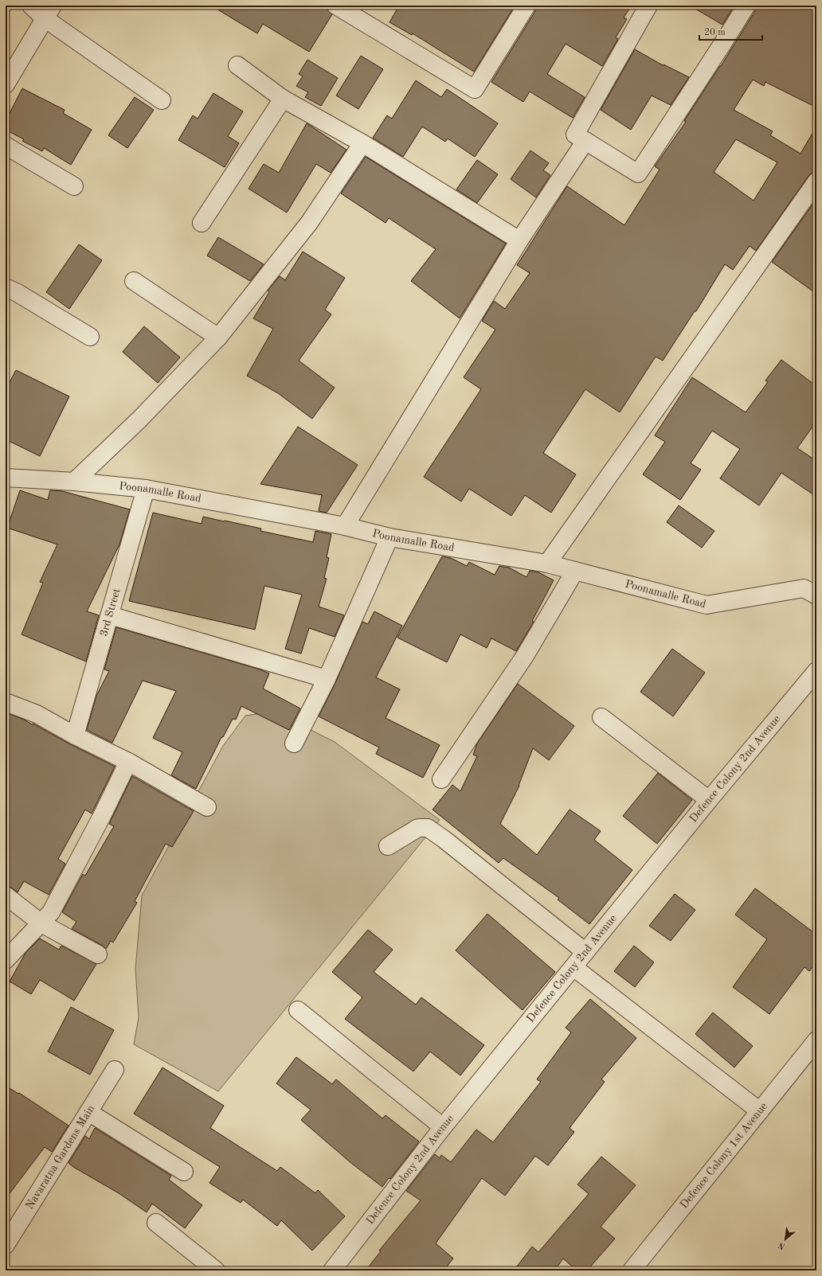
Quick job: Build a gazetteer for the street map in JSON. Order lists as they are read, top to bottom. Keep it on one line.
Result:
{"streets":{"street":["Poonamalle Road","3rd Street","Defence Colony 2nd Avenue","Defence Colony 1st Avenue","Navaratna Gardens Main"]},"crossings":[["Poonamalle Road","3rd Street"]],"scale_bar":"20 m","north":"bottom left"}
